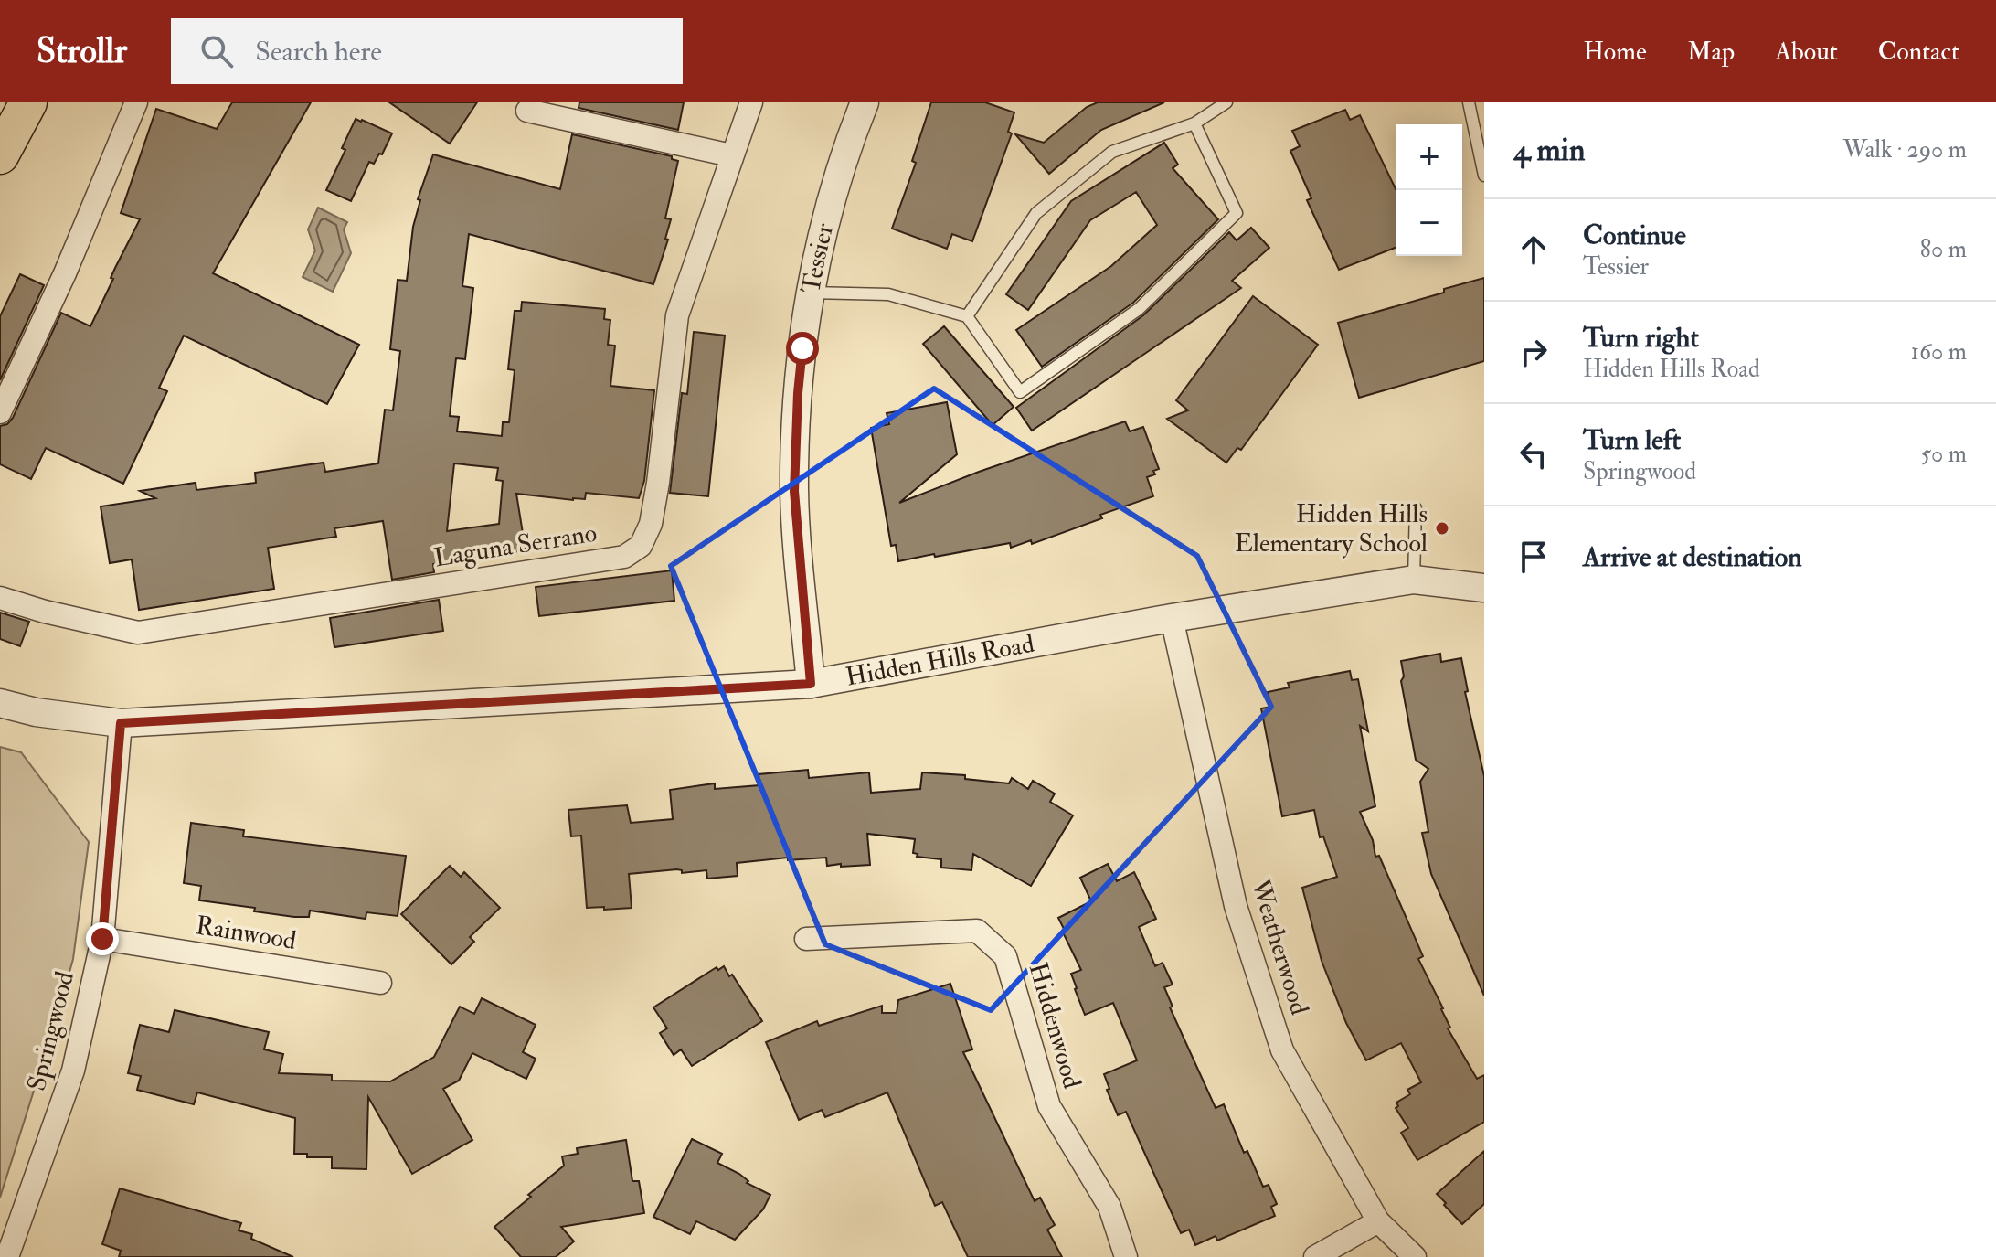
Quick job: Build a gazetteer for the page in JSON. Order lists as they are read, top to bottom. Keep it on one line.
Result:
{"streets":{"street":["Tessier","Laguna Serrano","Hidden Hills Road","Rainwood","Weatherwood","Hiddenwood","Springwood"]},"crossings":[["Tessier","Hidden Hills Road"],["Hidden Hills Road","Weatherwood"],["Hidden Hills Road","Springwood"],["Rainwood","Springwood"]],"places":["Hidden Hills Elementary School"],"page":{"header":"Strollr","search":"Search here","nav":["Home","Map","About","Contact"],"heading":["4 min","Walk · 290 m"],"map_buttons":["+","−"],"list":[["Continue","Tessier","80 m"],["Turn right","Hidden Hills Road","160 m"],["Turn left","Springwood","50 m"],"Arrive at destination"]}}
